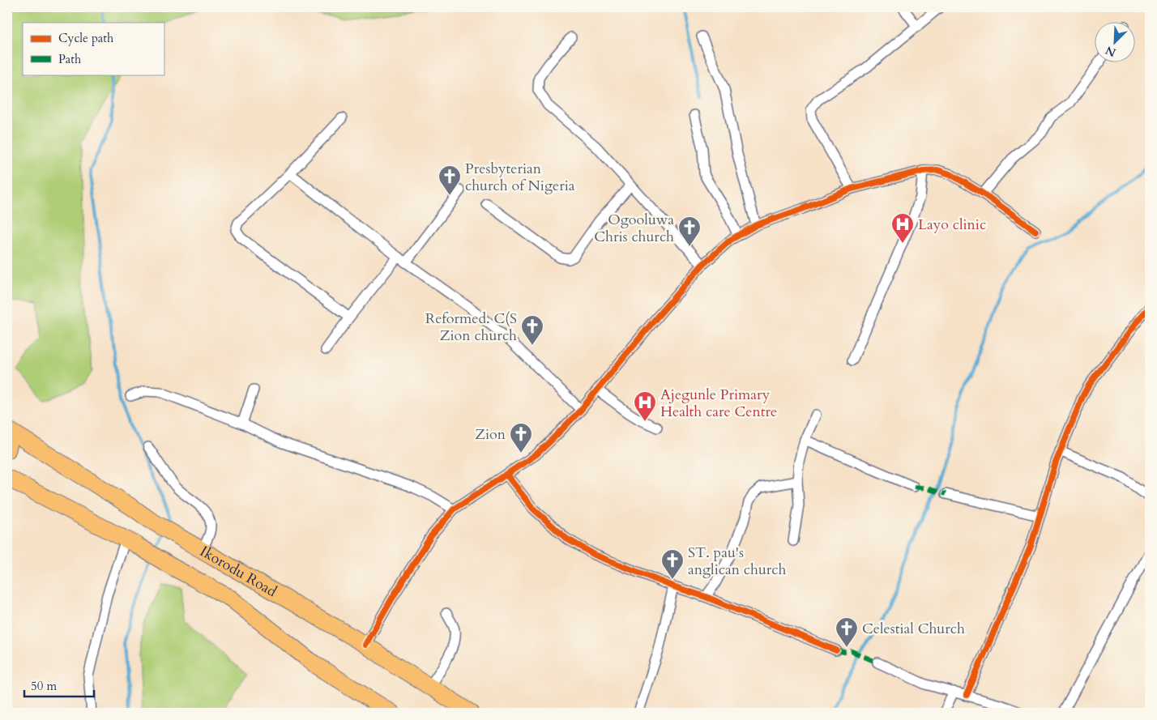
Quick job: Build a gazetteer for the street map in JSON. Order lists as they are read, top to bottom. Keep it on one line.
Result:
{"streets":{"highway":["Ikorodu Road"]},"places":{"church":["Presbyterian church of Nigeria","Ogooluwa Chris church","Reformed. C(S Zion church","Zion","ST. pau's anglican church","Celestial Church"],"hospital":["Layo clinic","Ajegunle Primary Health care Centre"]},"legend":["Cycle path","Path"],"scale_bar":"50 m","north":"bottom left"}
